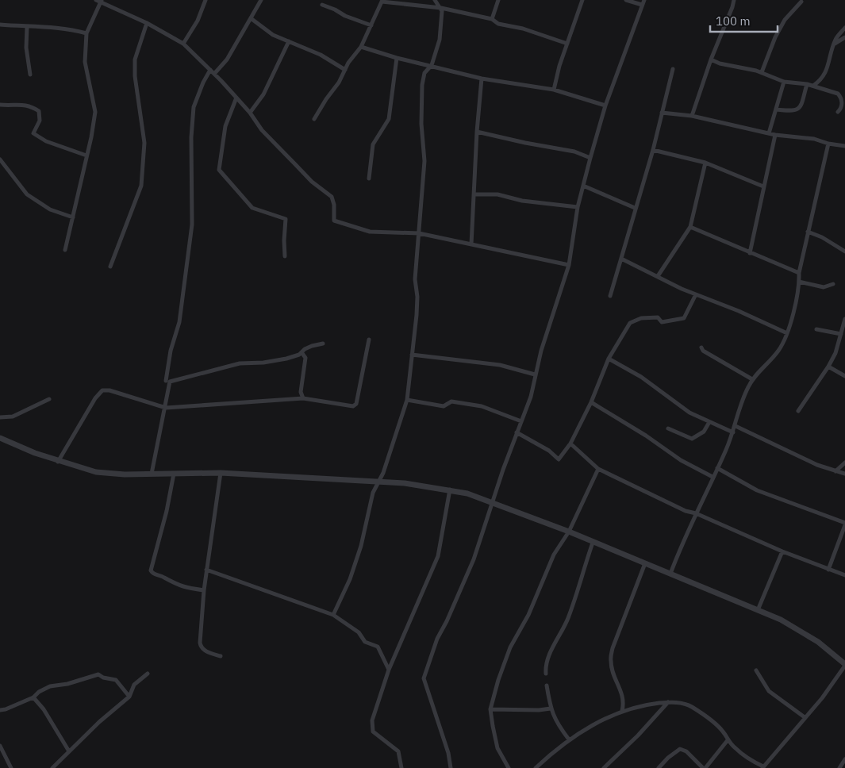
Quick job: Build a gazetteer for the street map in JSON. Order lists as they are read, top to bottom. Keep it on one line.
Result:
{"scale_bar":"100 m"}
